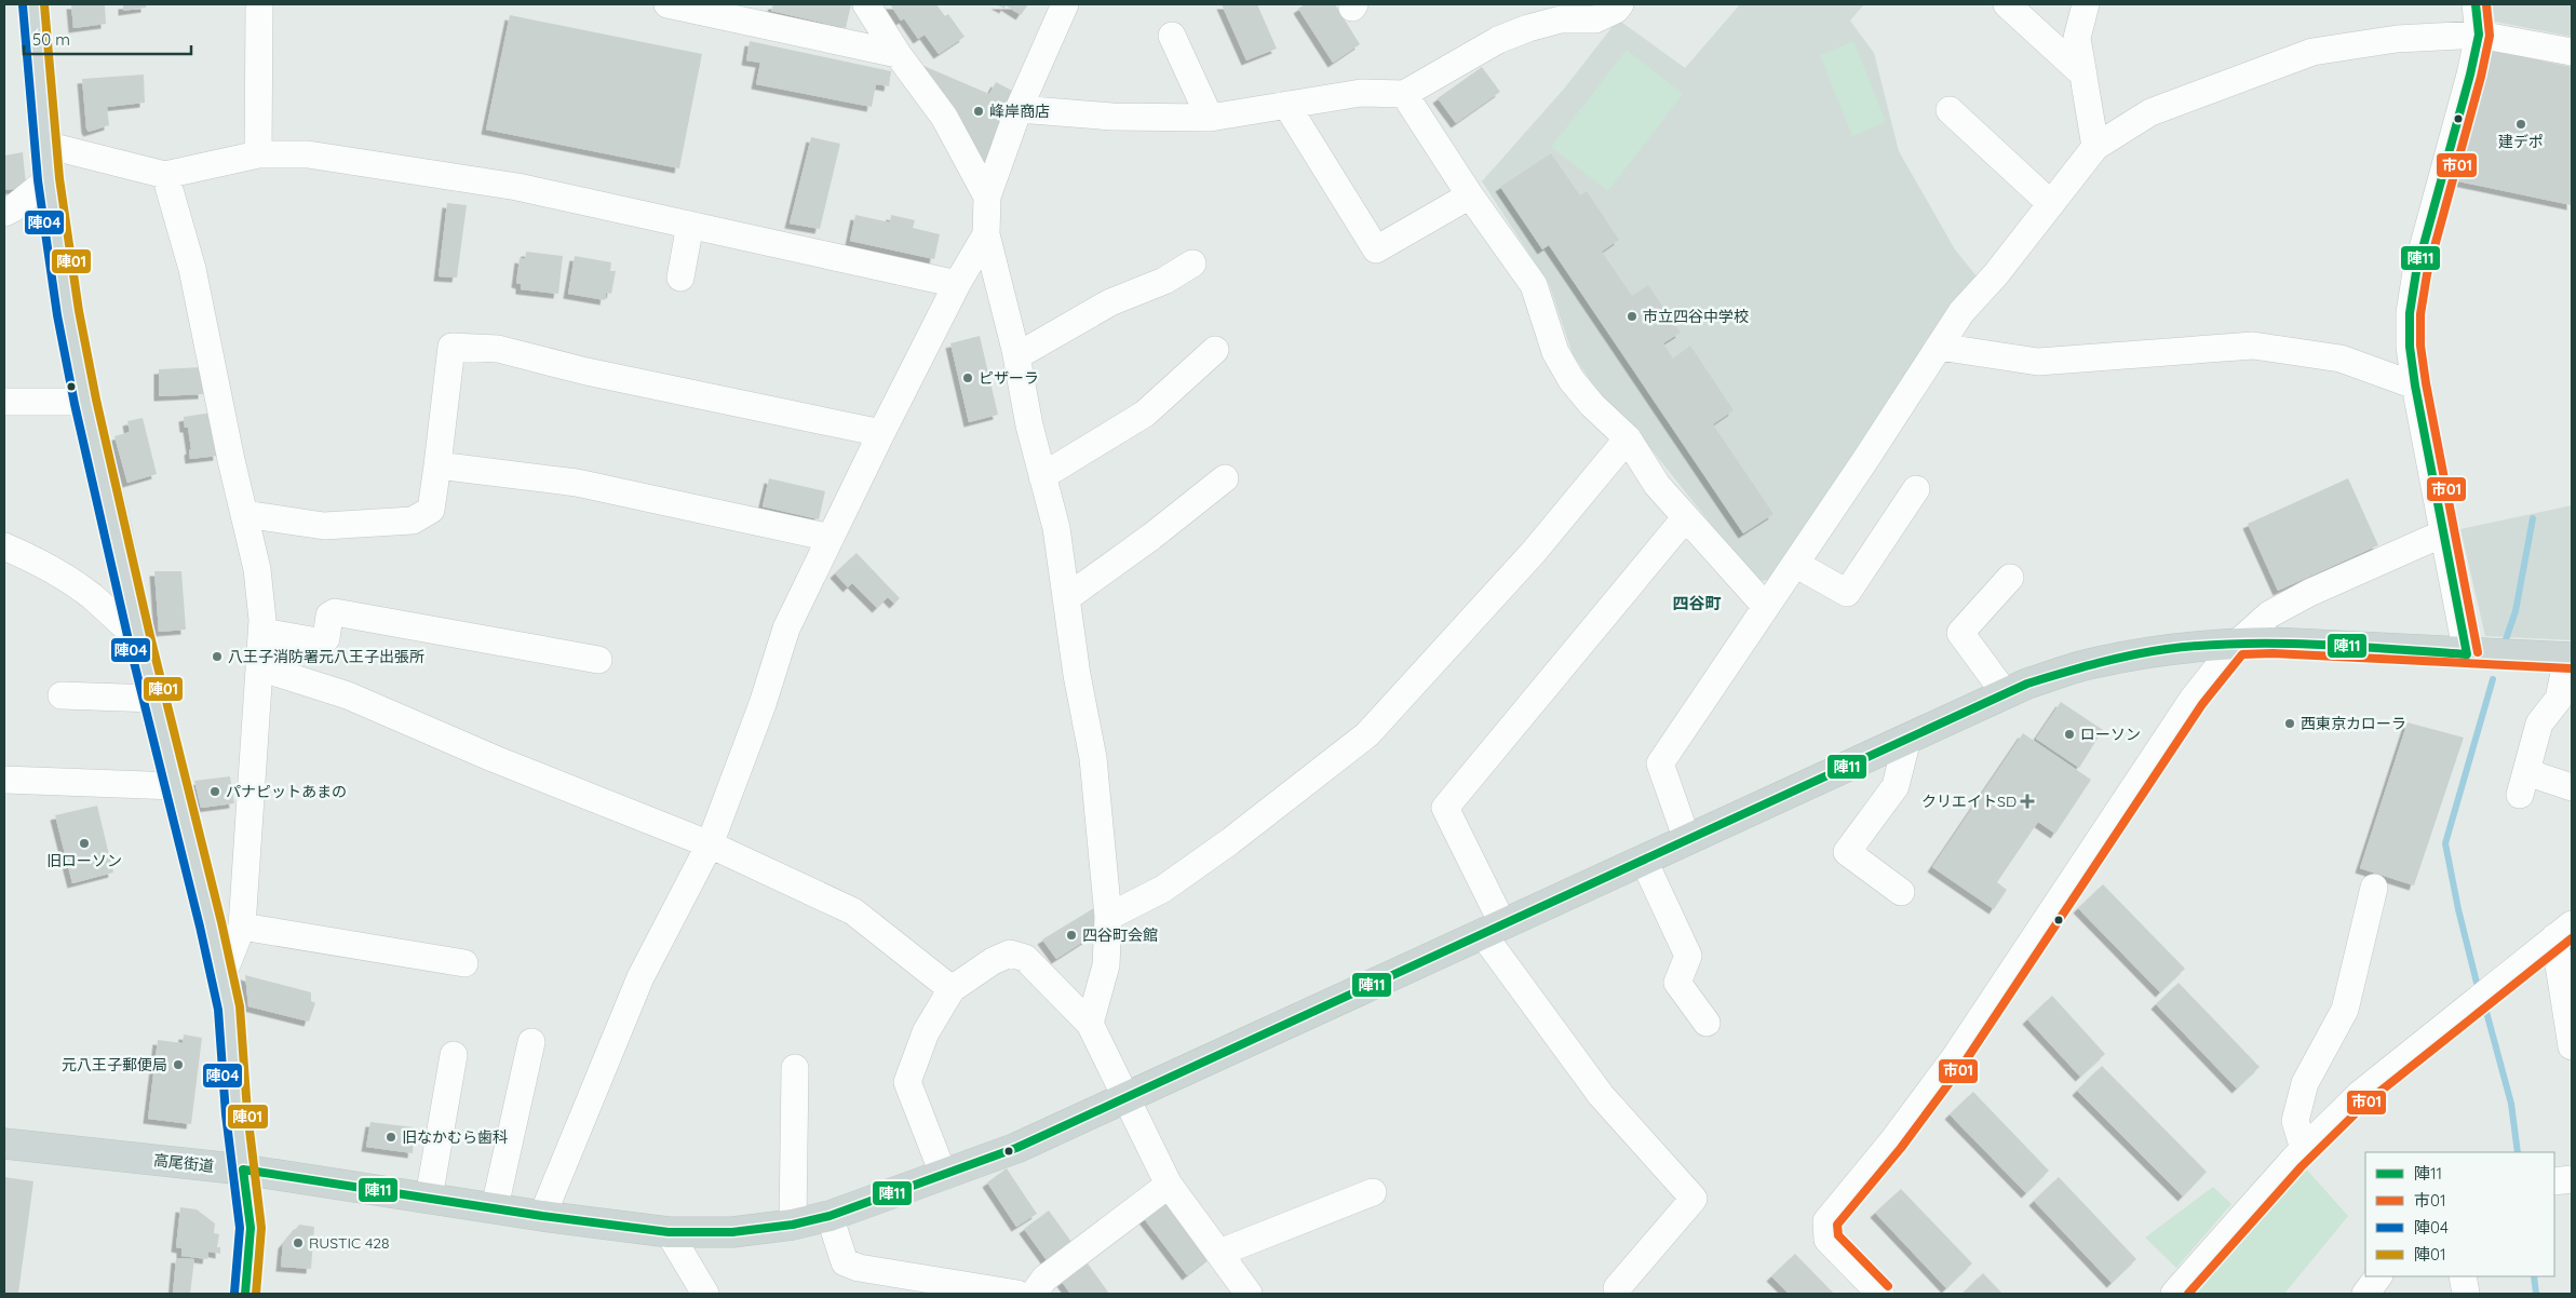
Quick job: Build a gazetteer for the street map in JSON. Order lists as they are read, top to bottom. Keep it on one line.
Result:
{"streets":{"main road":["高尾街道"]},"districts":["四谷町"],"places":{"other":["峰岸商店","建デポ","市立四谷中学校","ピザーラ","八王子消防署元八王子出張所","西東京カローラ","ローソン","パナピットあまの","旧ローソン","四谷町会館","元八王子郵便局","旧なかむら歯科","RUSTIC 428"],"health":["クリエイトSD"]},"lines":["transit line 陣11","transit line 市01","transit line 陣01","transit line 陣04"],"legend":["陣11","市01","陣04","陣01"],"scale_bar":"50 m"}
